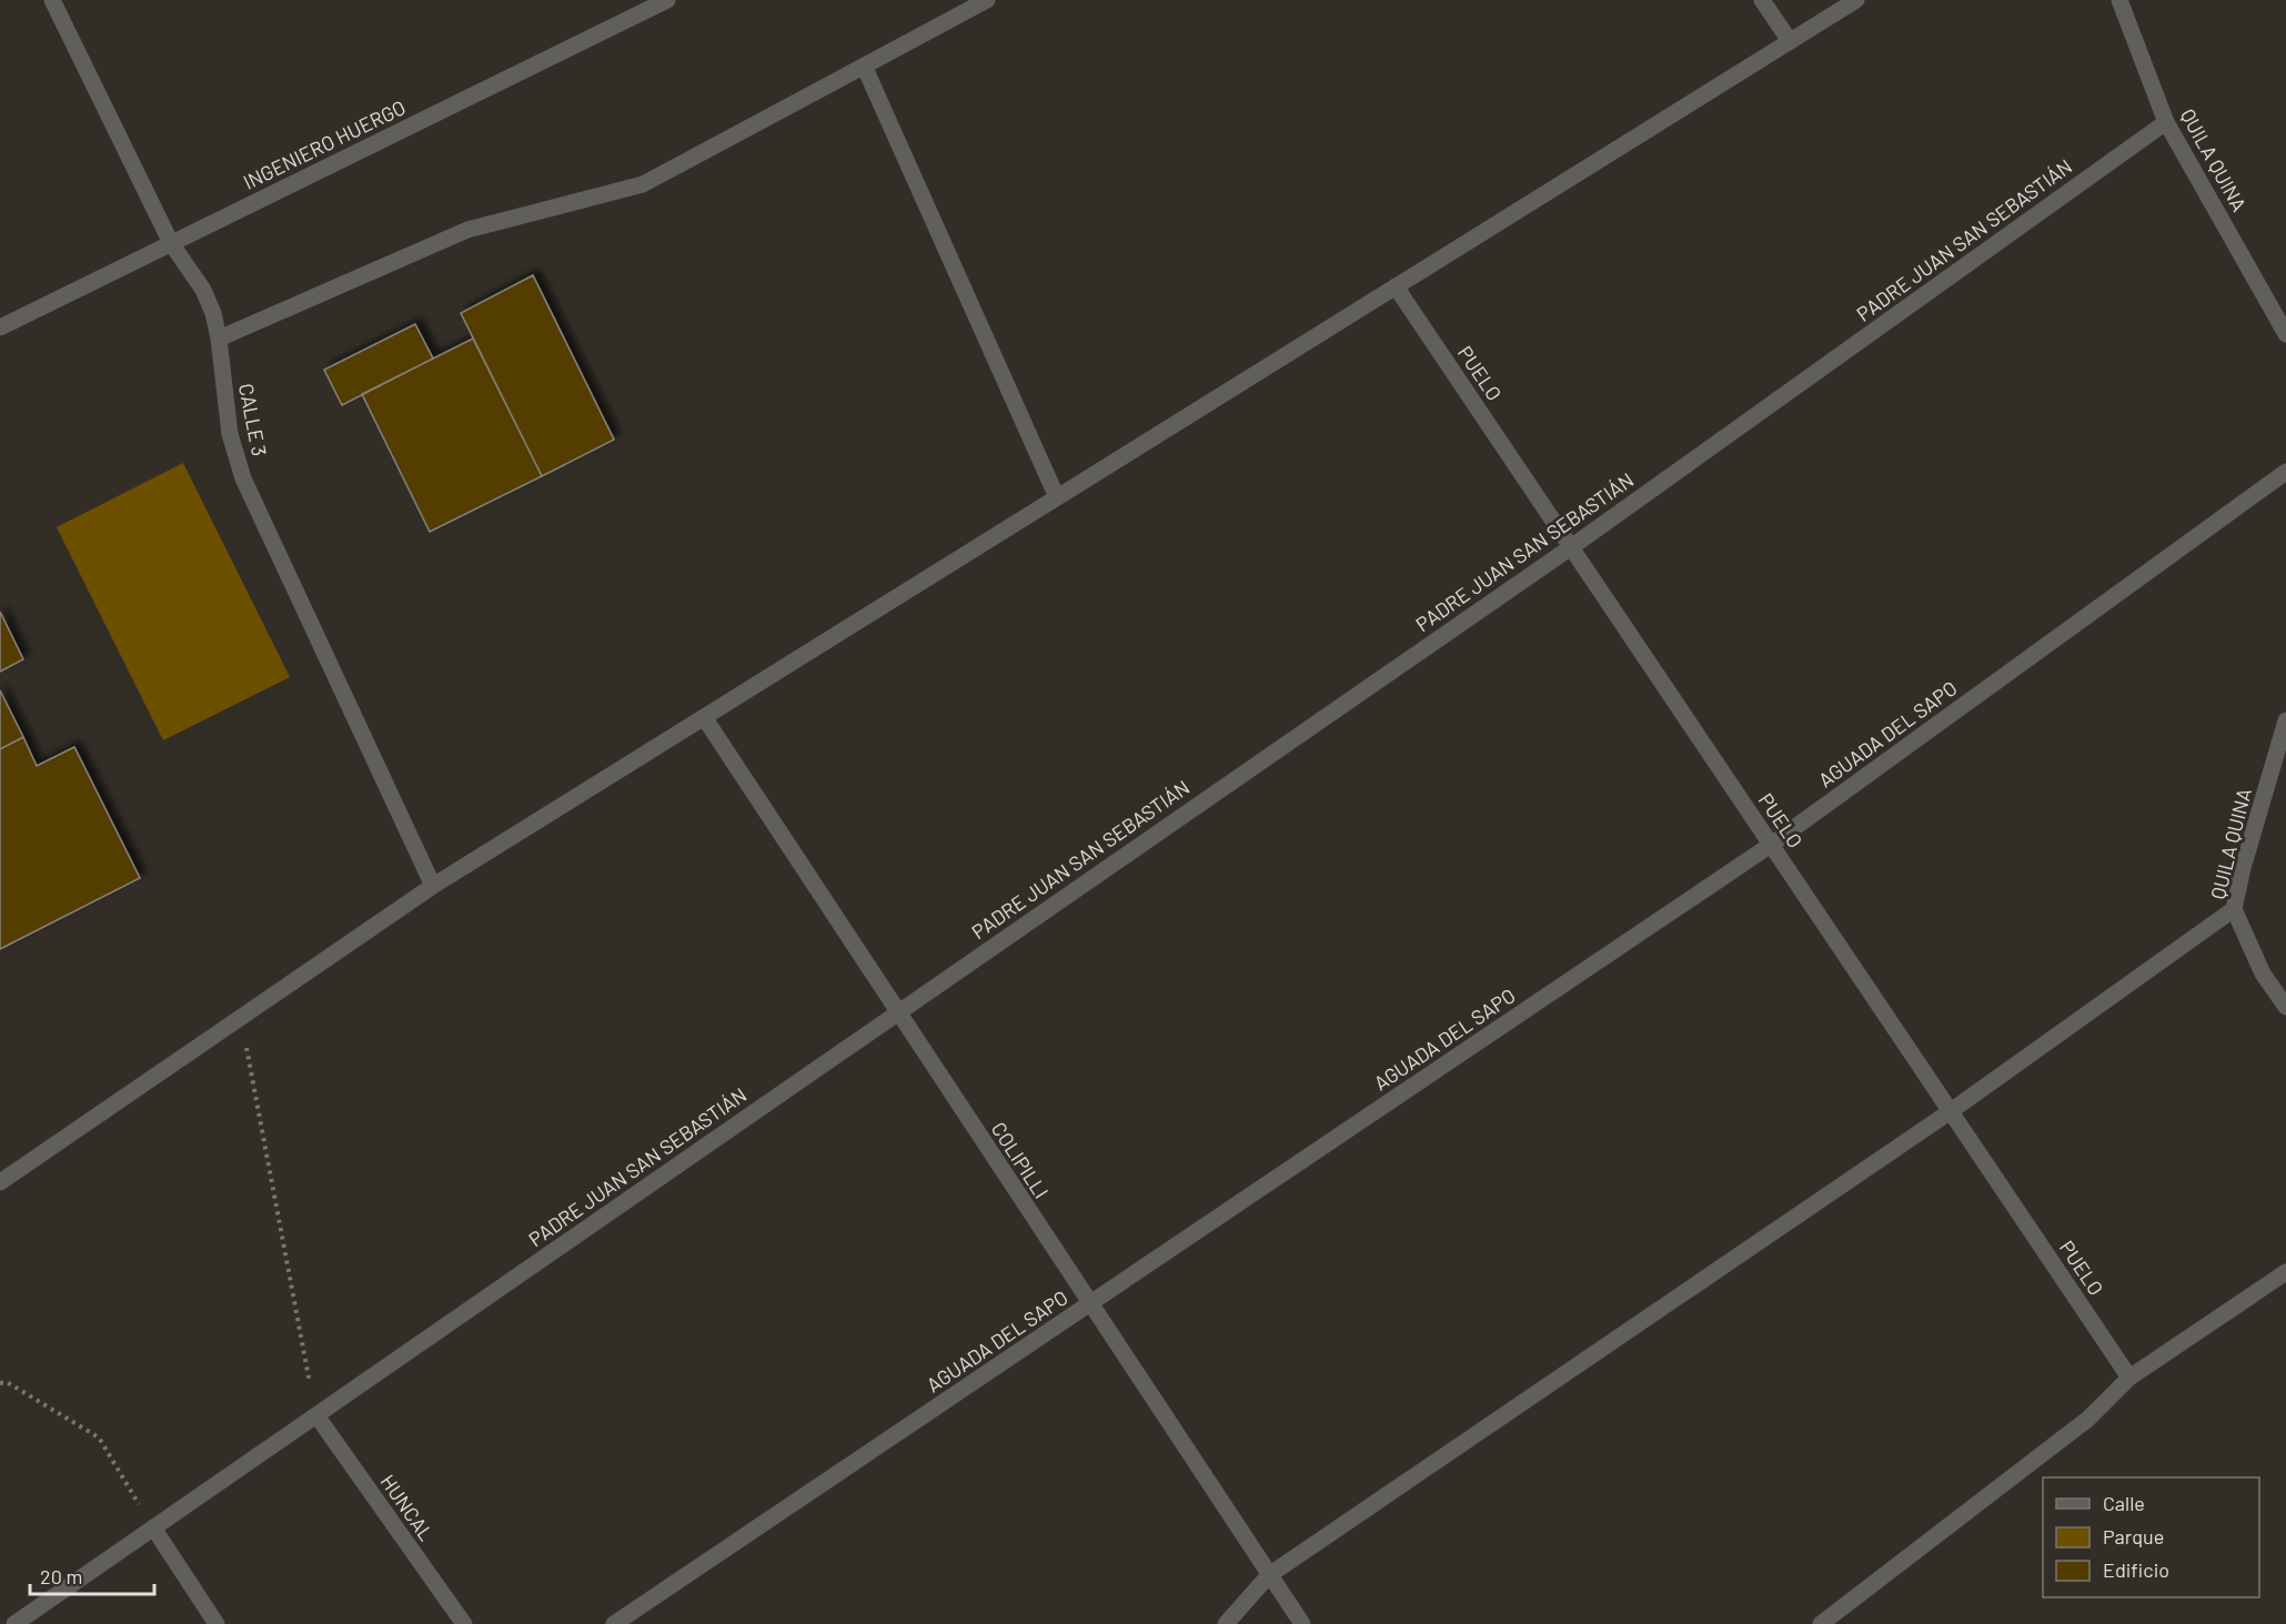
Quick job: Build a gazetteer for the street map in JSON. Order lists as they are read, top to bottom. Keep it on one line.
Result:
{"streets":{"street":["INGENIERO HUERGO","QUILA QUINA","PADRE JUAN SAN SEBASTIÁN","PUELO","CALLE 3","AGUADA DEL SAPO","COLIPILLI","HUNCAL"]},"crossings":[["INGENIERO HUERGO","CALLE 3"],["QUILA QUINA","PADRE JUAN SAN SEBASTIÁN"],["PADRE JUAN SAN SEBASTIÁN","PUELO"],["PADRE JUAN SAN SEBASTIÁN","COLIPILLI"],["PADRE JUAN SAN SEBASTIÁN","HUNCAL"],["PUELO","AGUADA DEL SAPO"],["AGUADA DEL SAPO","COLIPILLI"]],"legend":["Calle","Parque","Edificio"],"scale_bar":"20 m"}
